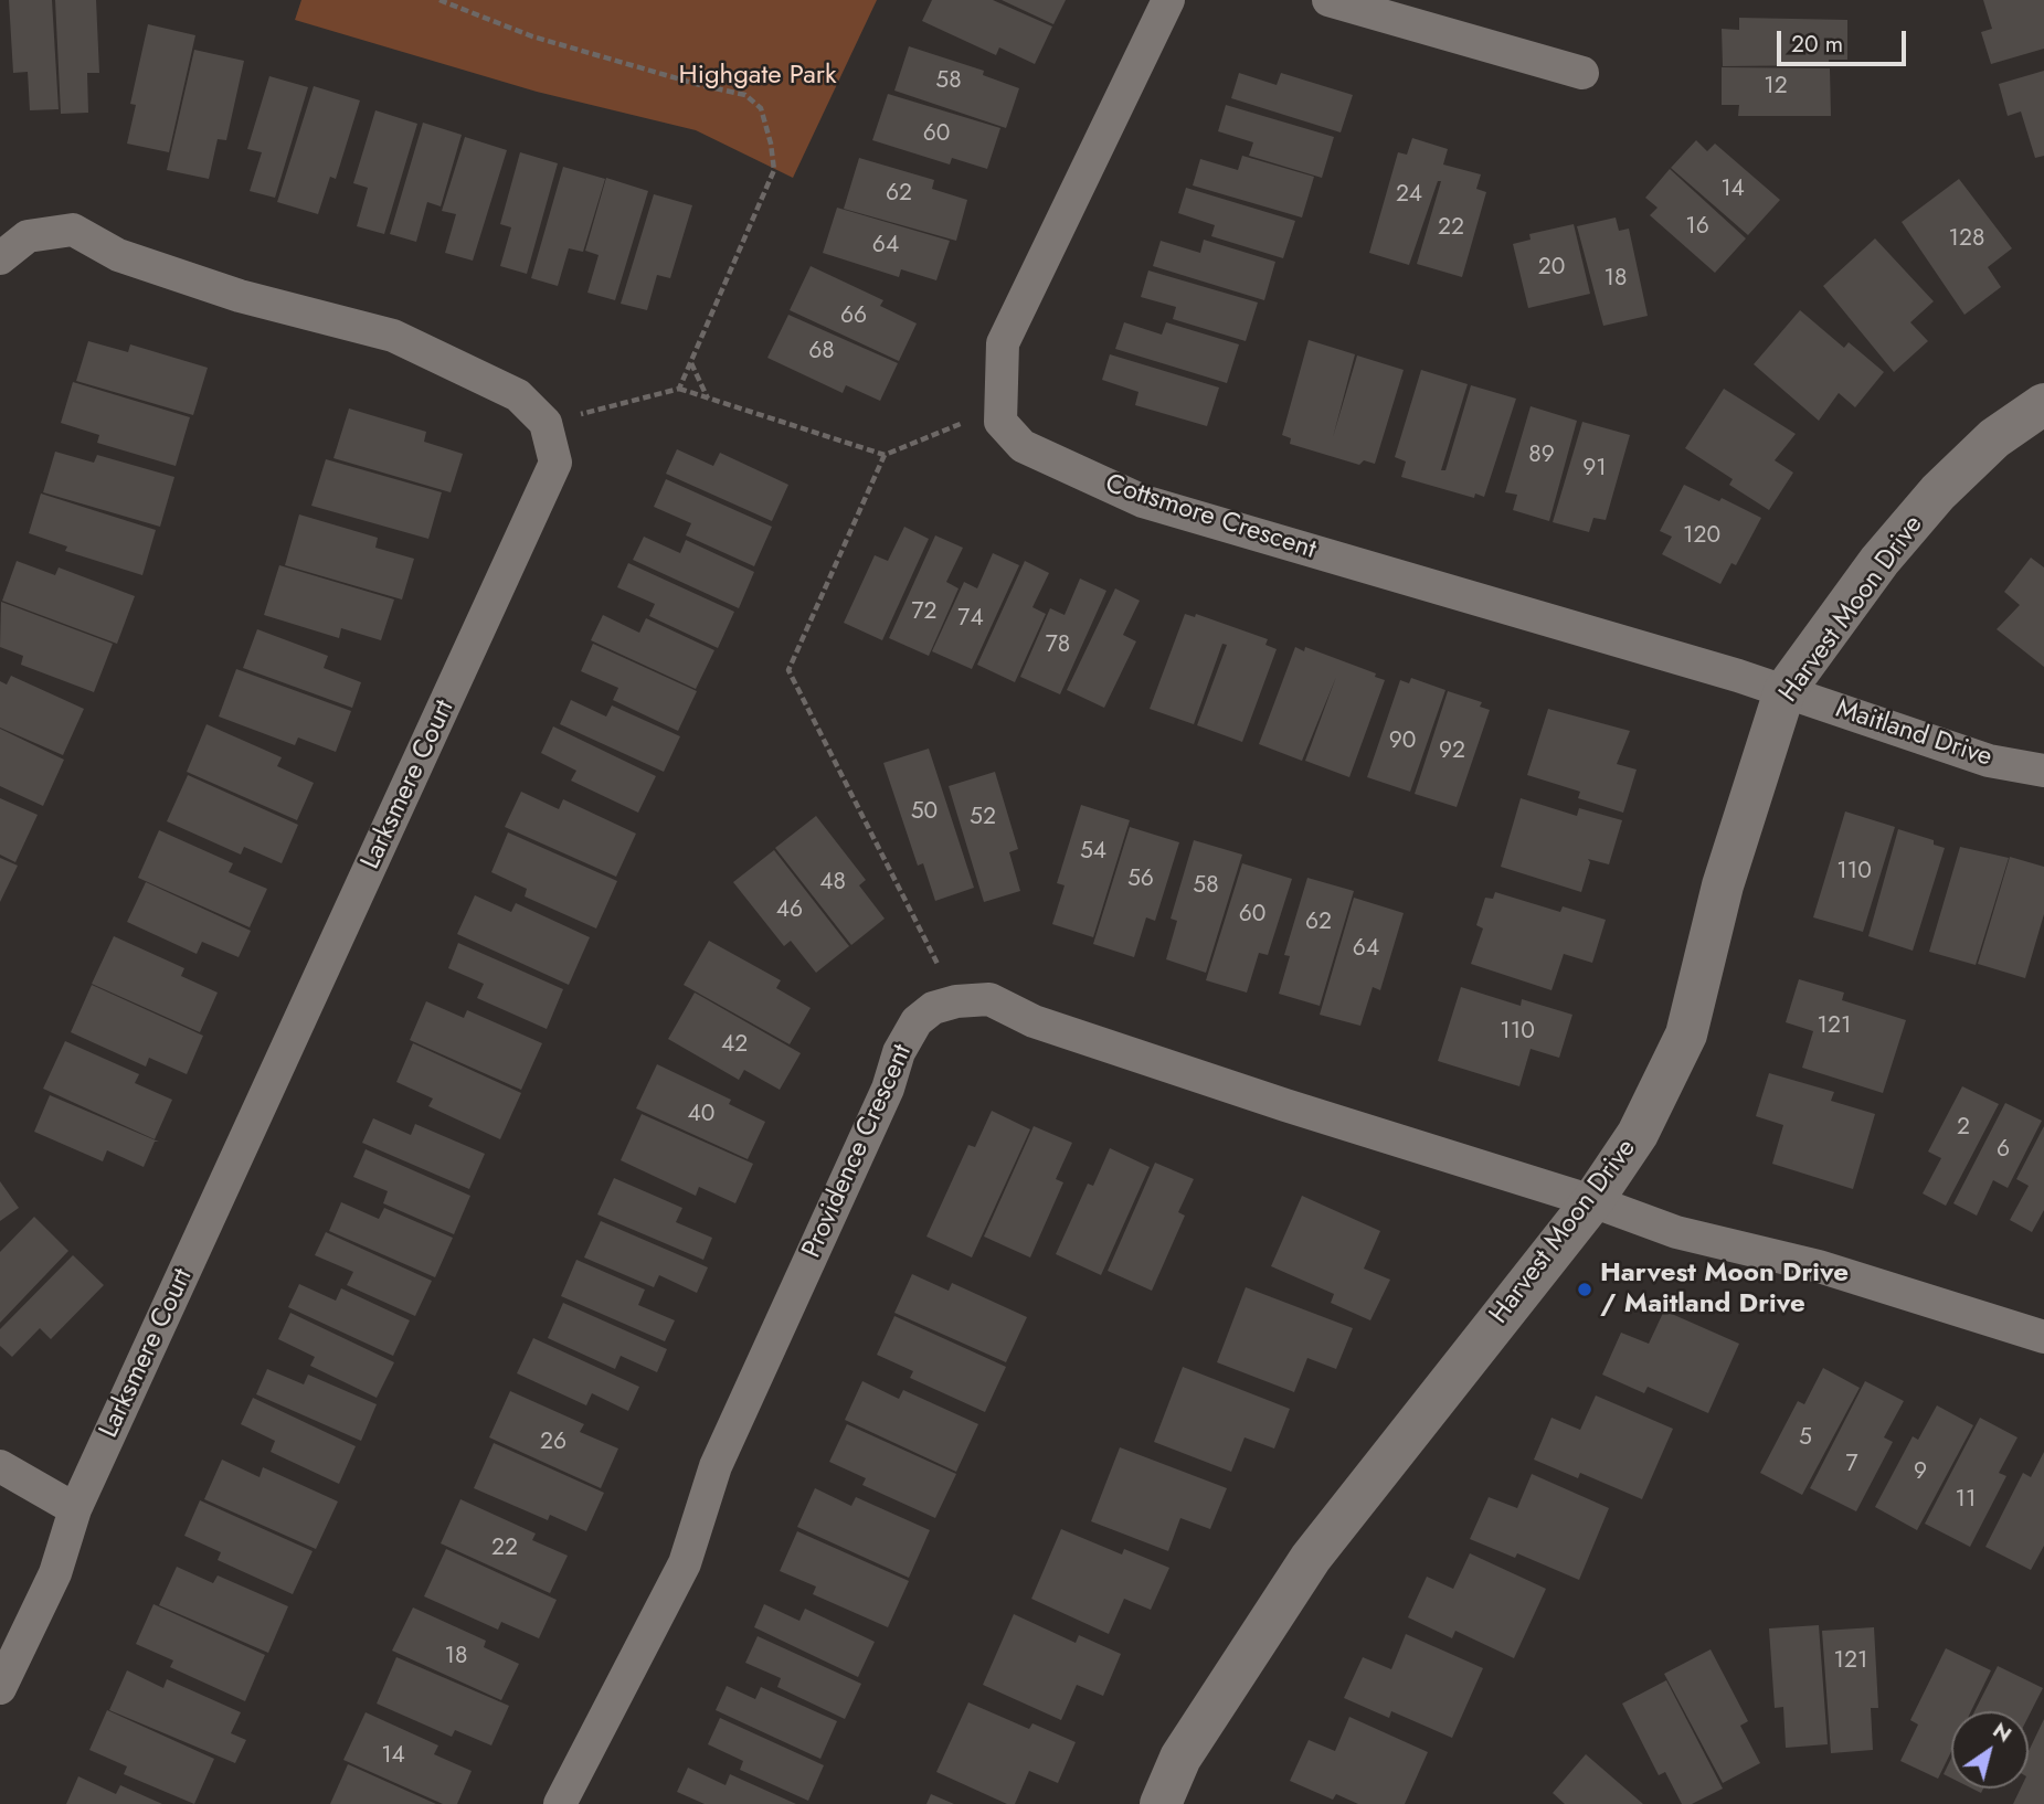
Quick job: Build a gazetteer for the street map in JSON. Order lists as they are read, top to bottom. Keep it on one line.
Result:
{"streets":{"street":["Cottsmore Crescent","Harvest Moon Drive","Maitland Drive","Larksmere Court","Providence Crescent"]},"crossings":[["Cottsmore Crescent","Harvest Moon Drive"],["Cottsmore Crescent","Maitland Drive"],["Harvest Moon Drive","Maitland Drive"],["Harvest Moon Drive","Providence Crescent"]],"parks":["Highgate Park"],"places":["Harvest Moon Drive / Maitland Drive"],"house_numbers":["58","12","60","14","62","24","16","22","128","64","20","18","66","68","89","91","120","72","74","78","90","92","50","52","54","110","56","48","58","46","60","62","64","121","110","42","40","2","6","5","26","7","9","11","22","18","121","14"],"scale_bar":"20 m","north":"top right"}
